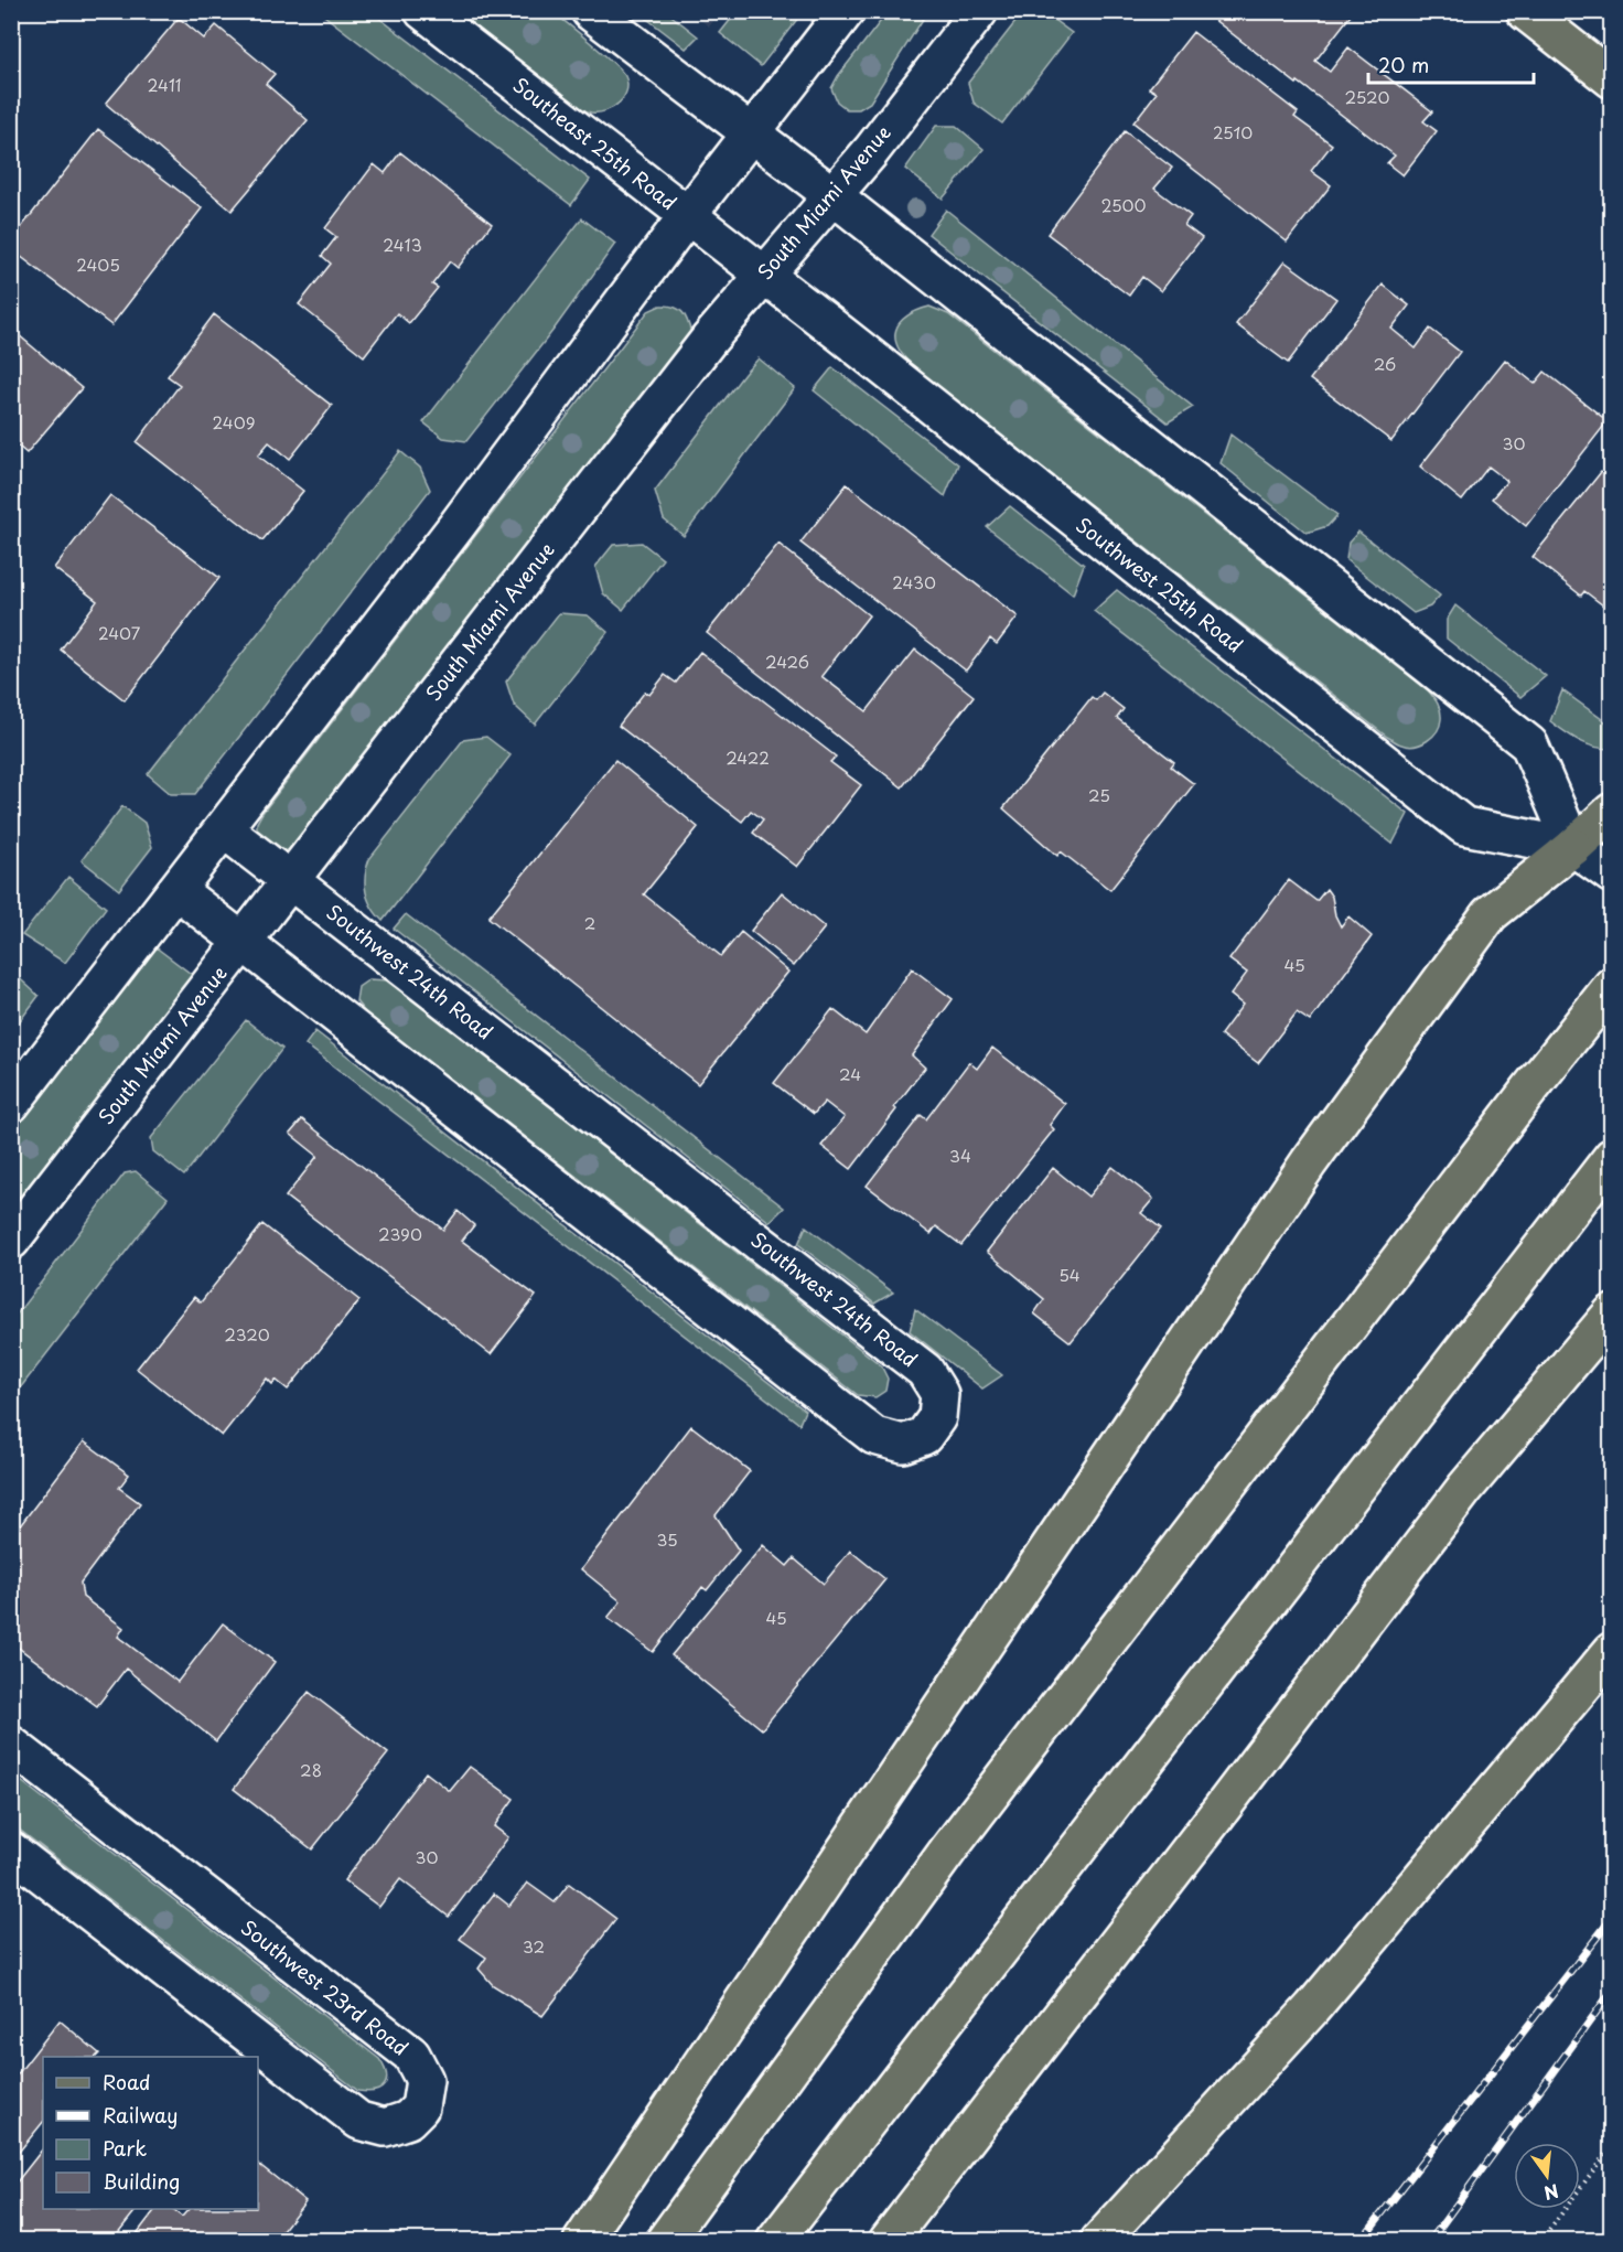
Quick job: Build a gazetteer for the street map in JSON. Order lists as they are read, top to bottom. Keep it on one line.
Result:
{"streets":{"main road":["Southeast 25th Road","South Miami Avenue","Southwest 25th Road","Southwest 24th Road","Southwest 23rd Road"]},"crossings":[["Southeast 25th Road","South Miami Avenue"],["Southeast 25th Road","Southwest 25th Road"],["South Miami Avenue","Southwest 25th Road"],["South Miami Avenue","Southwest 24th Road"]],"house_numbers":["2411","2520","2510","2500","2413","2405","26","2409","30","2430","2407","2426","2422","25","2","45","24","34","2390","54","2320","35","45","28","30","32"],"legend":["Road","Railway","Park","Building"],"scale_bar":"20 m","north":"bottom"}
